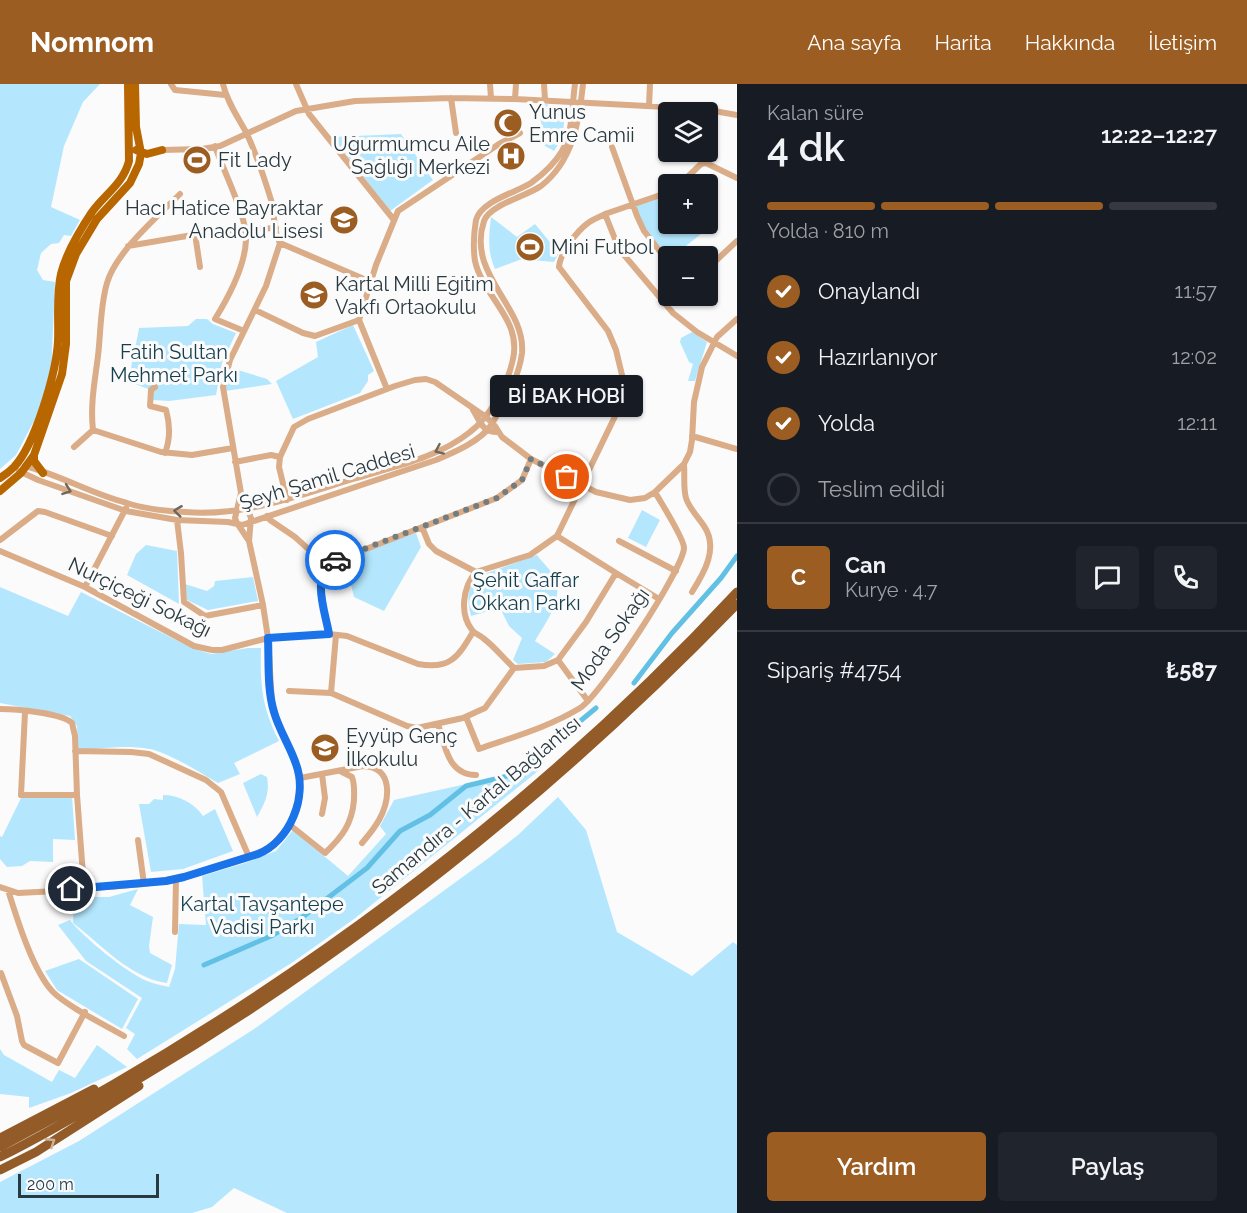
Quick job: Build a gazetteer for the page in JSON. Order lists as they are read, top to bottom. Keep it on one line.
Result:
{"streets":{"highway":["Samandıra - Kartal Bağlantısı"],"street":["Şeyh Şamil Caddesi","Nurçiçeği Sokağı","Moda Sokağı"]},"parks":["Fatih Sultan Mehmet Parkı","Şehit Gaffar Okkan Parkı","Kartal Tavşantepe Vadisi Parkı"],"places":{"mosque":["Yunus Emre Camii"],"hospital":["Uğurmumcu Aile Sağlığı Merkezi"],"sports":["Fit Lady","Mini Futbol"],"school or university":["Hacı Hatice Bayraktar Anadolu Lisesi","Kartal Milli Eğitim Vakfı Ortaokulu","Eyyüp Genç İlkokulu"],"other":["Bİ BAK HOBİ"]},"scale_bar":"200 m","page":{"header":"Nomnom","nav":["Ana sayfa","Harita","Hakkında","İletişim"],"heading":["4 dk","Kalan süre","12:22–12:27"],"panel":["Can","Kurye · 4.7","Sipariş #4754","₺587"],"map_buttons":["+","−"],"bar":"Yolda · 810 m","list":[["Onaylandı","11:57"],["Hazırlanıyor","12:02"],["Yolda","12:11"],"Teslim edildi"],"bubble":"Bİ BAK HOBİ","round":"C","buttons":["Yardım","Paylaş"],"scale":"200 m"}}
